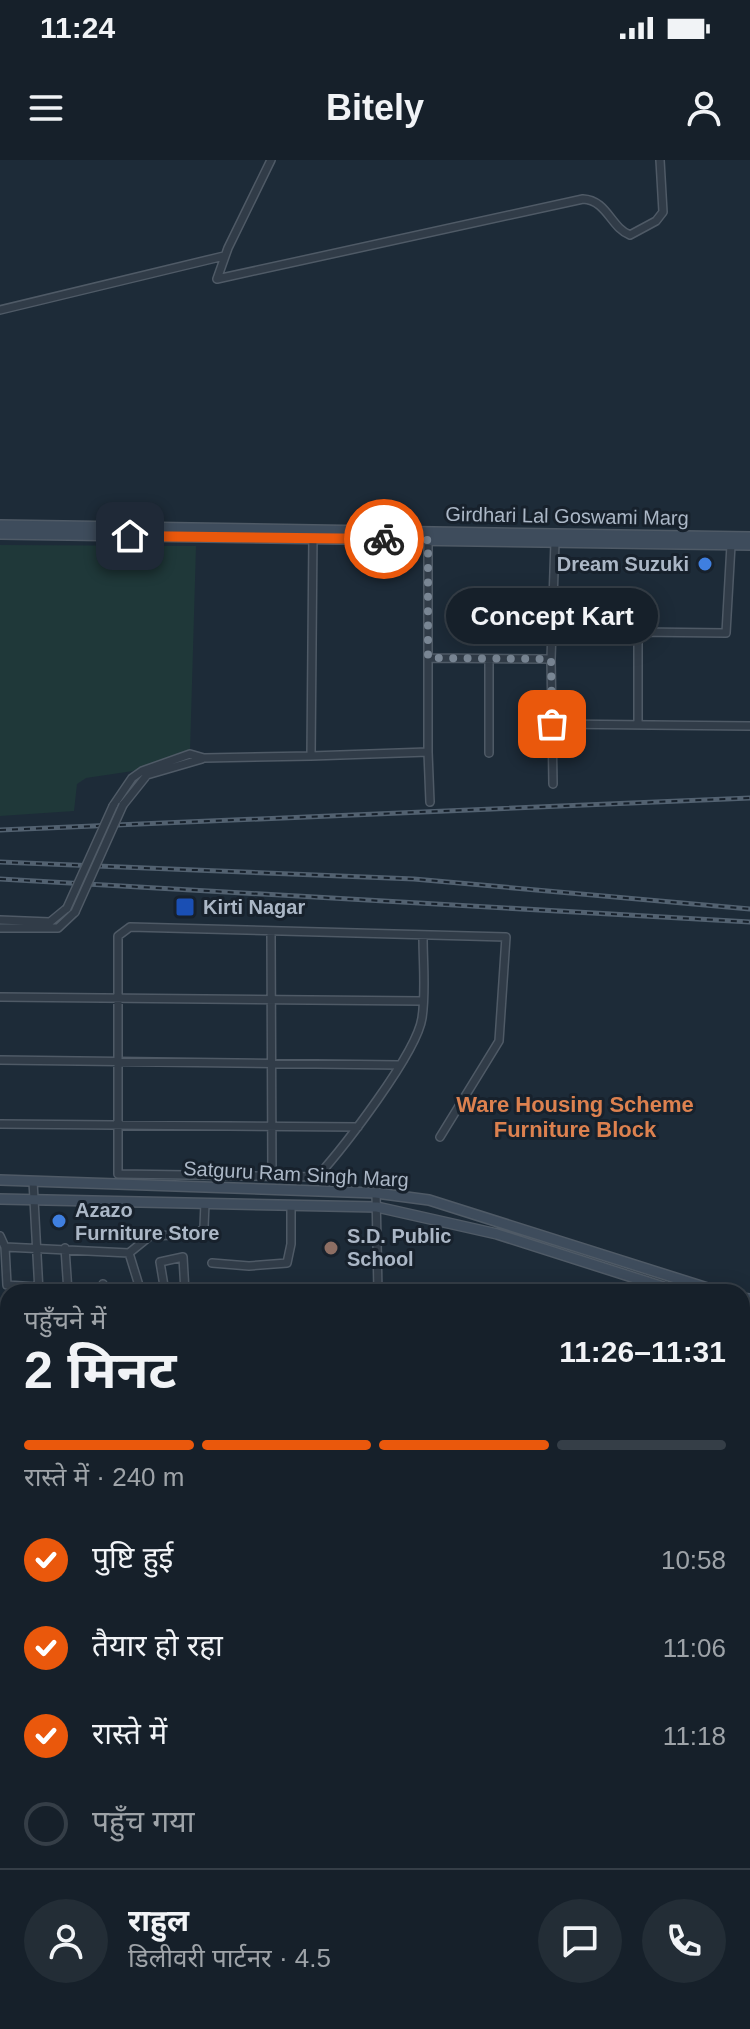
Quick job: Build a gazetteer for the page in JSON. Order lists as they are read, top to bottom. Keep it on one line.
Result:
{"streets":{"main road":["Girdhari Lal Goswami Marg","Satguru Ram Singh Marg"]},"districts":["Ware Housing Scheme Furniture Block"],"places":{"other":["Dream Suzuki","Concept Kart","Azazo Furniture Store","S.D. Public School"],"transit":["Kirti Nagar"]},"page":{"status":"11:24","header":"Bitely","bubble":"Concept Kart","heading":["2 मिनट","पहुँचने में","11:26–11:31"],"panel":["राहुल","डिलीवरी पार्टनर · 4.5"],"bar":"रास्ते में · 240 m","list":[["पुष्टि हुई","10:58"],["तैयार हो रहा","11:06"],["रास्ते में","11:18"],"पहुँच गया"]}}
